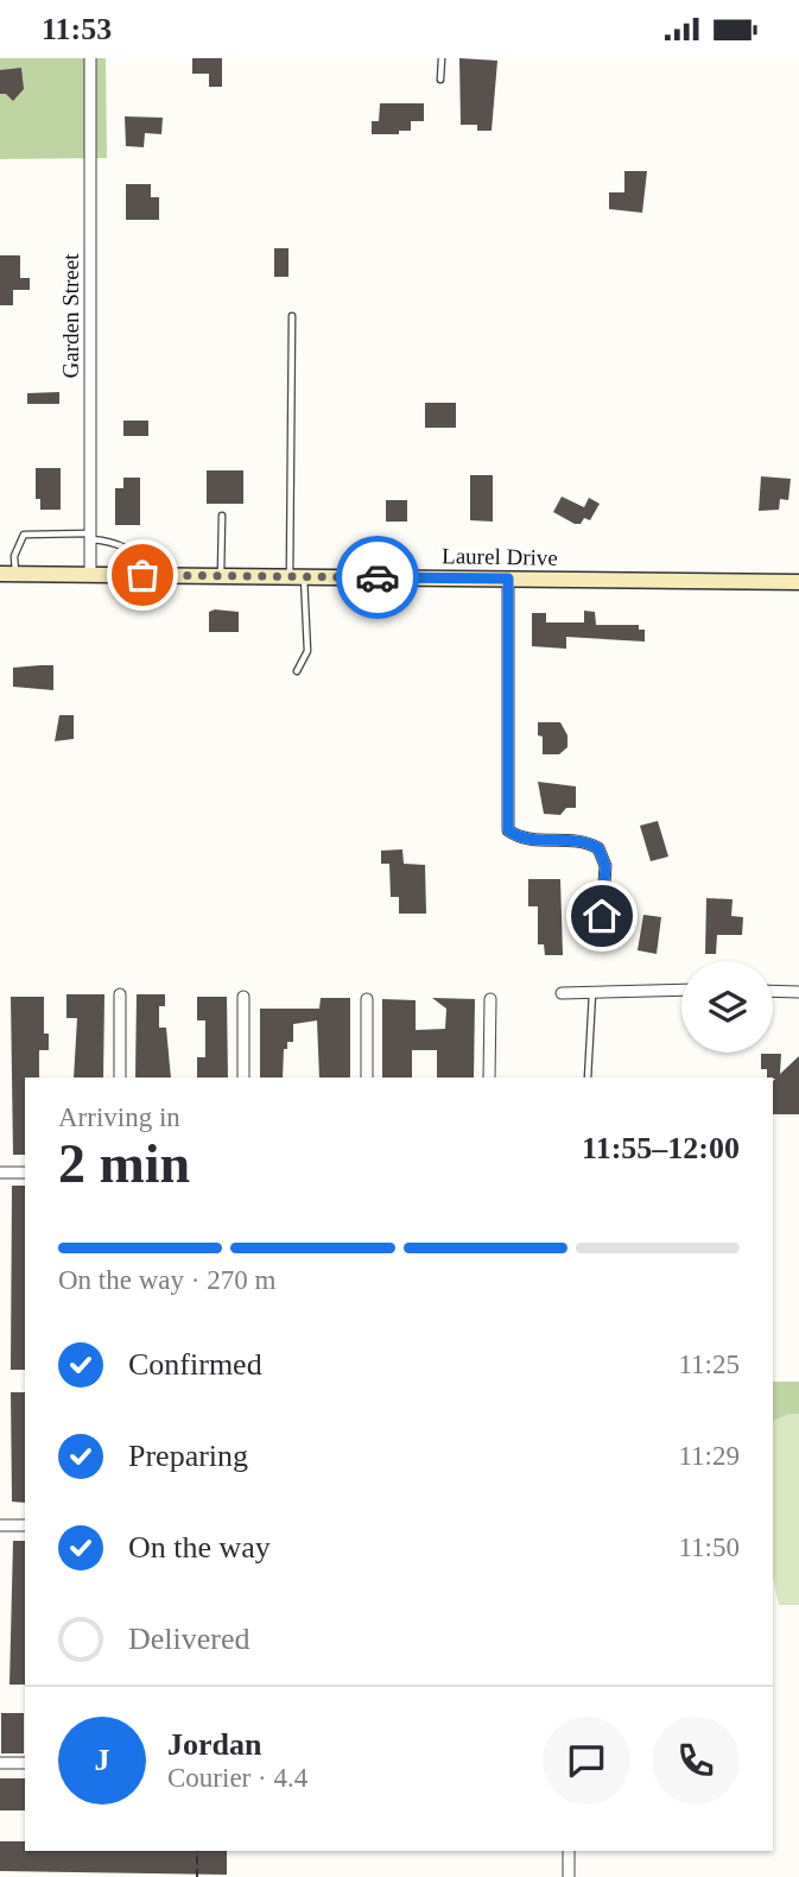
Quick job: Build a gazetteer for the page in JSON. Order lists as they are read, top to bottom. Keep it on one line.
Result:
{"streets":{"street":["Garden Street","Laurel Drive"]},"crossings":[["Garden Street","Laurel Drive"]],"page":{"status":"11:53","heading":["2 min","Arriving in","11:55–12:00"],"panel":["Jordan","Courier · 4.4"],"bar":"On the way · 270 m","list":[["Confirmed","11:25"],["Preparing","11:29"],["On the way","11:50"],"Delivered"],"round":"J"}}
